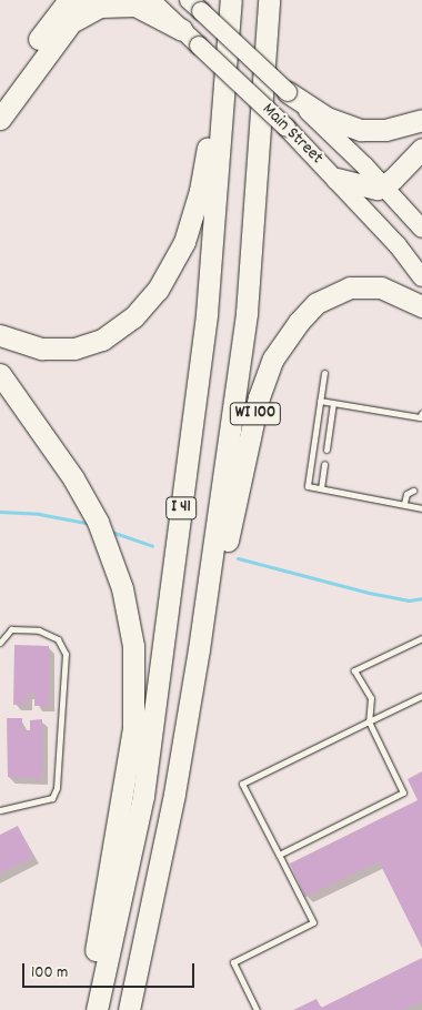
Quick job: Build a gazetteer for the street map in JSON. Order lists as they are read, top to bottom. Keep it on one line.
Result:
{"streets":{"highway":["WI 100","I 41"],"main road":["Main Street"]},"crossings":[["WI 100","I 41"]],"scale_bar":"100 m"}
